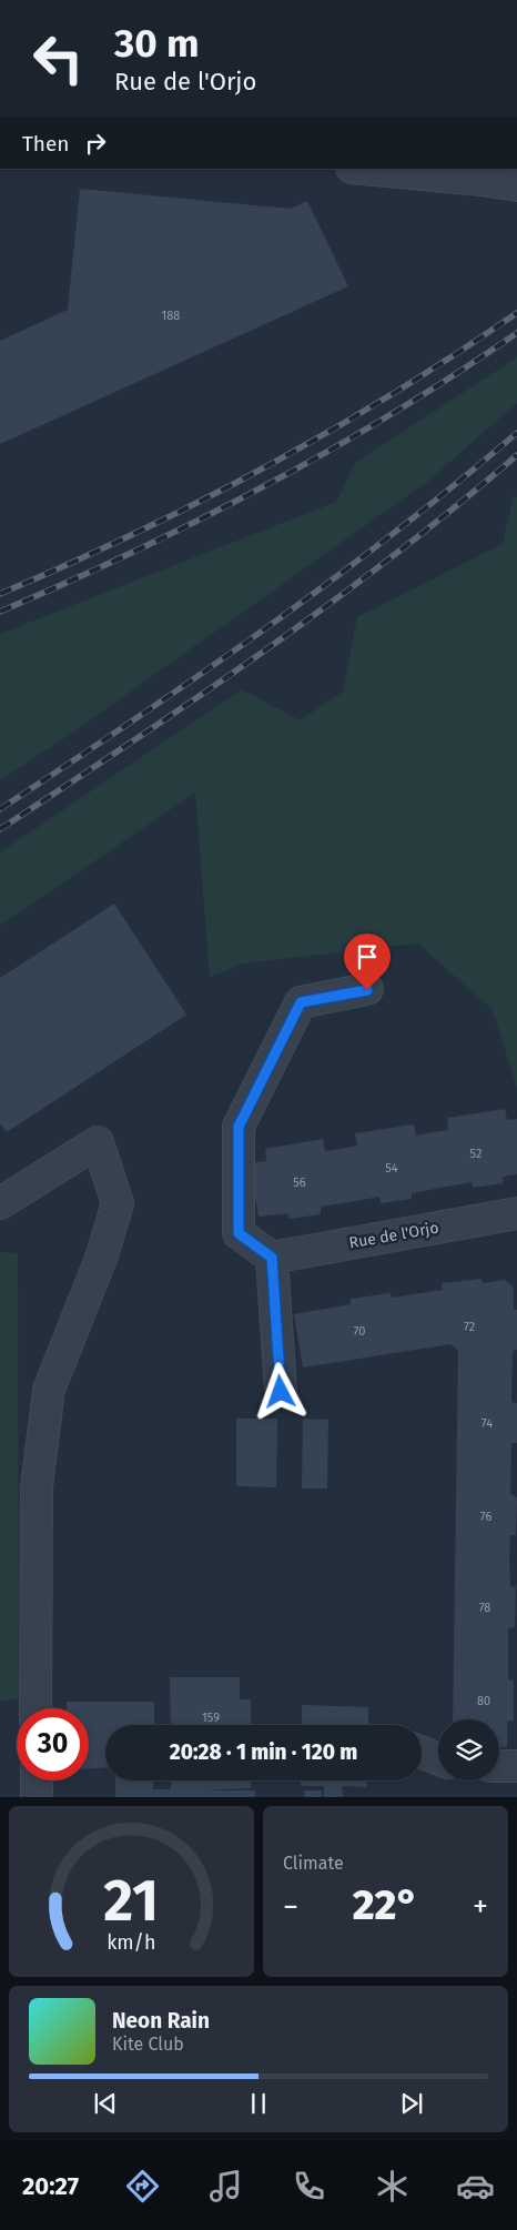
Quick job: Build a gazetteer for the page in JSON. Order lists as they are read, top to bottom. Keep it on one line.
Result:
{"streets":{"street":["Rue de l'Orjo"]},"house_numbers":["188","52","54","56","72","70","74","76","78","80","159"],"page":{"turn":["30 m","Rue de l'Orjo"],"then":"Then","limit":"30","trip":"20:28 · 1 min · 120 m","tile":"Climate","heat":["−","22°","+"],"song":["Neon Rain","Kite Club"],"tabs":"20:27","gauge":["21","km/h"]}}
